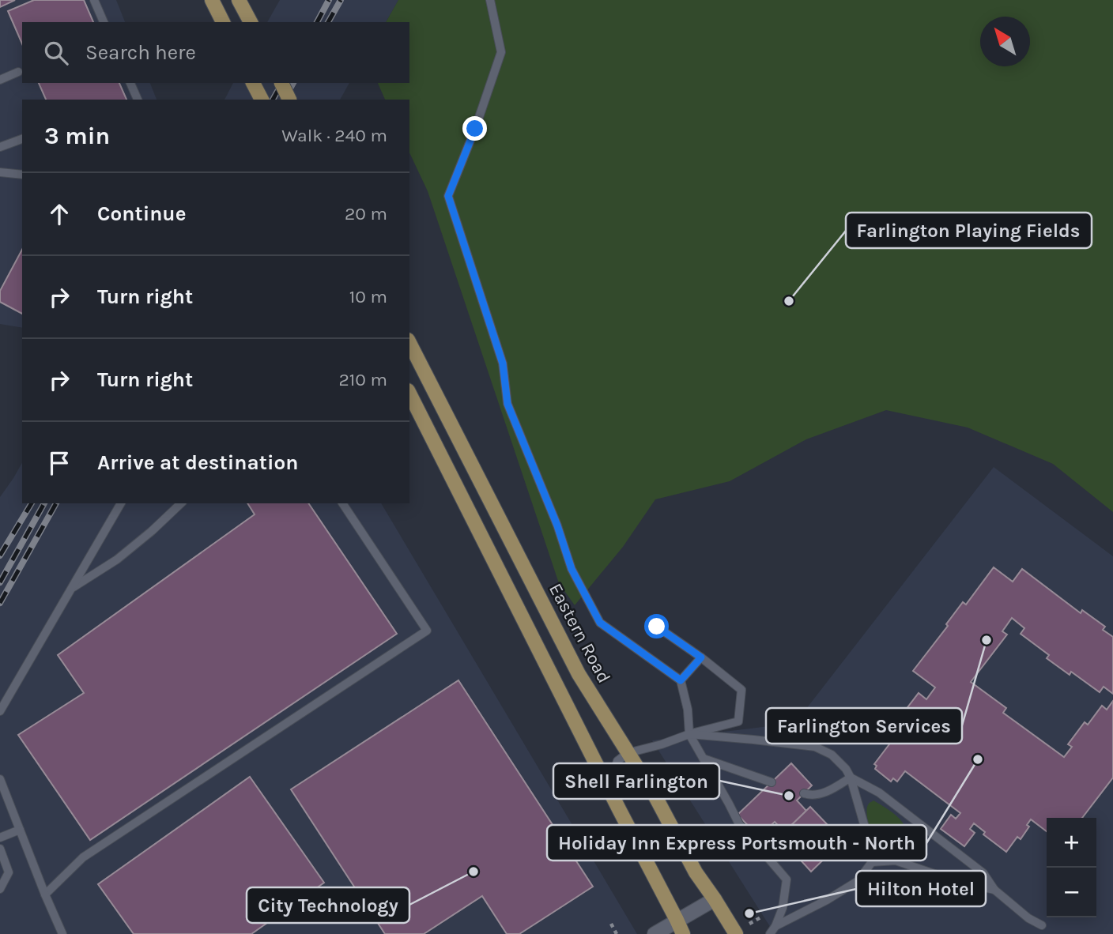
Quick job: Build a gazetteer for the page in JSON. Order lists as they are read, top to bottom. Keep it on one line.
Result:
{"streets":{"main road":["Eastern Road"]},"places":["Farlington Playing Fields","Farlington Services","Holiday Inn Express Portsmouth - North","Shell Farlington","City Technology","Hilton Hotel"],"north":"top left","page":{"search":"Search here","heading":["3 min","Walk · 240 m"],"list":[["Continue","20 m"],["Turn right","10 m"],["Turn right","210 m"],"Arrive at destination"],"map_buttons":["+","−"]}}
